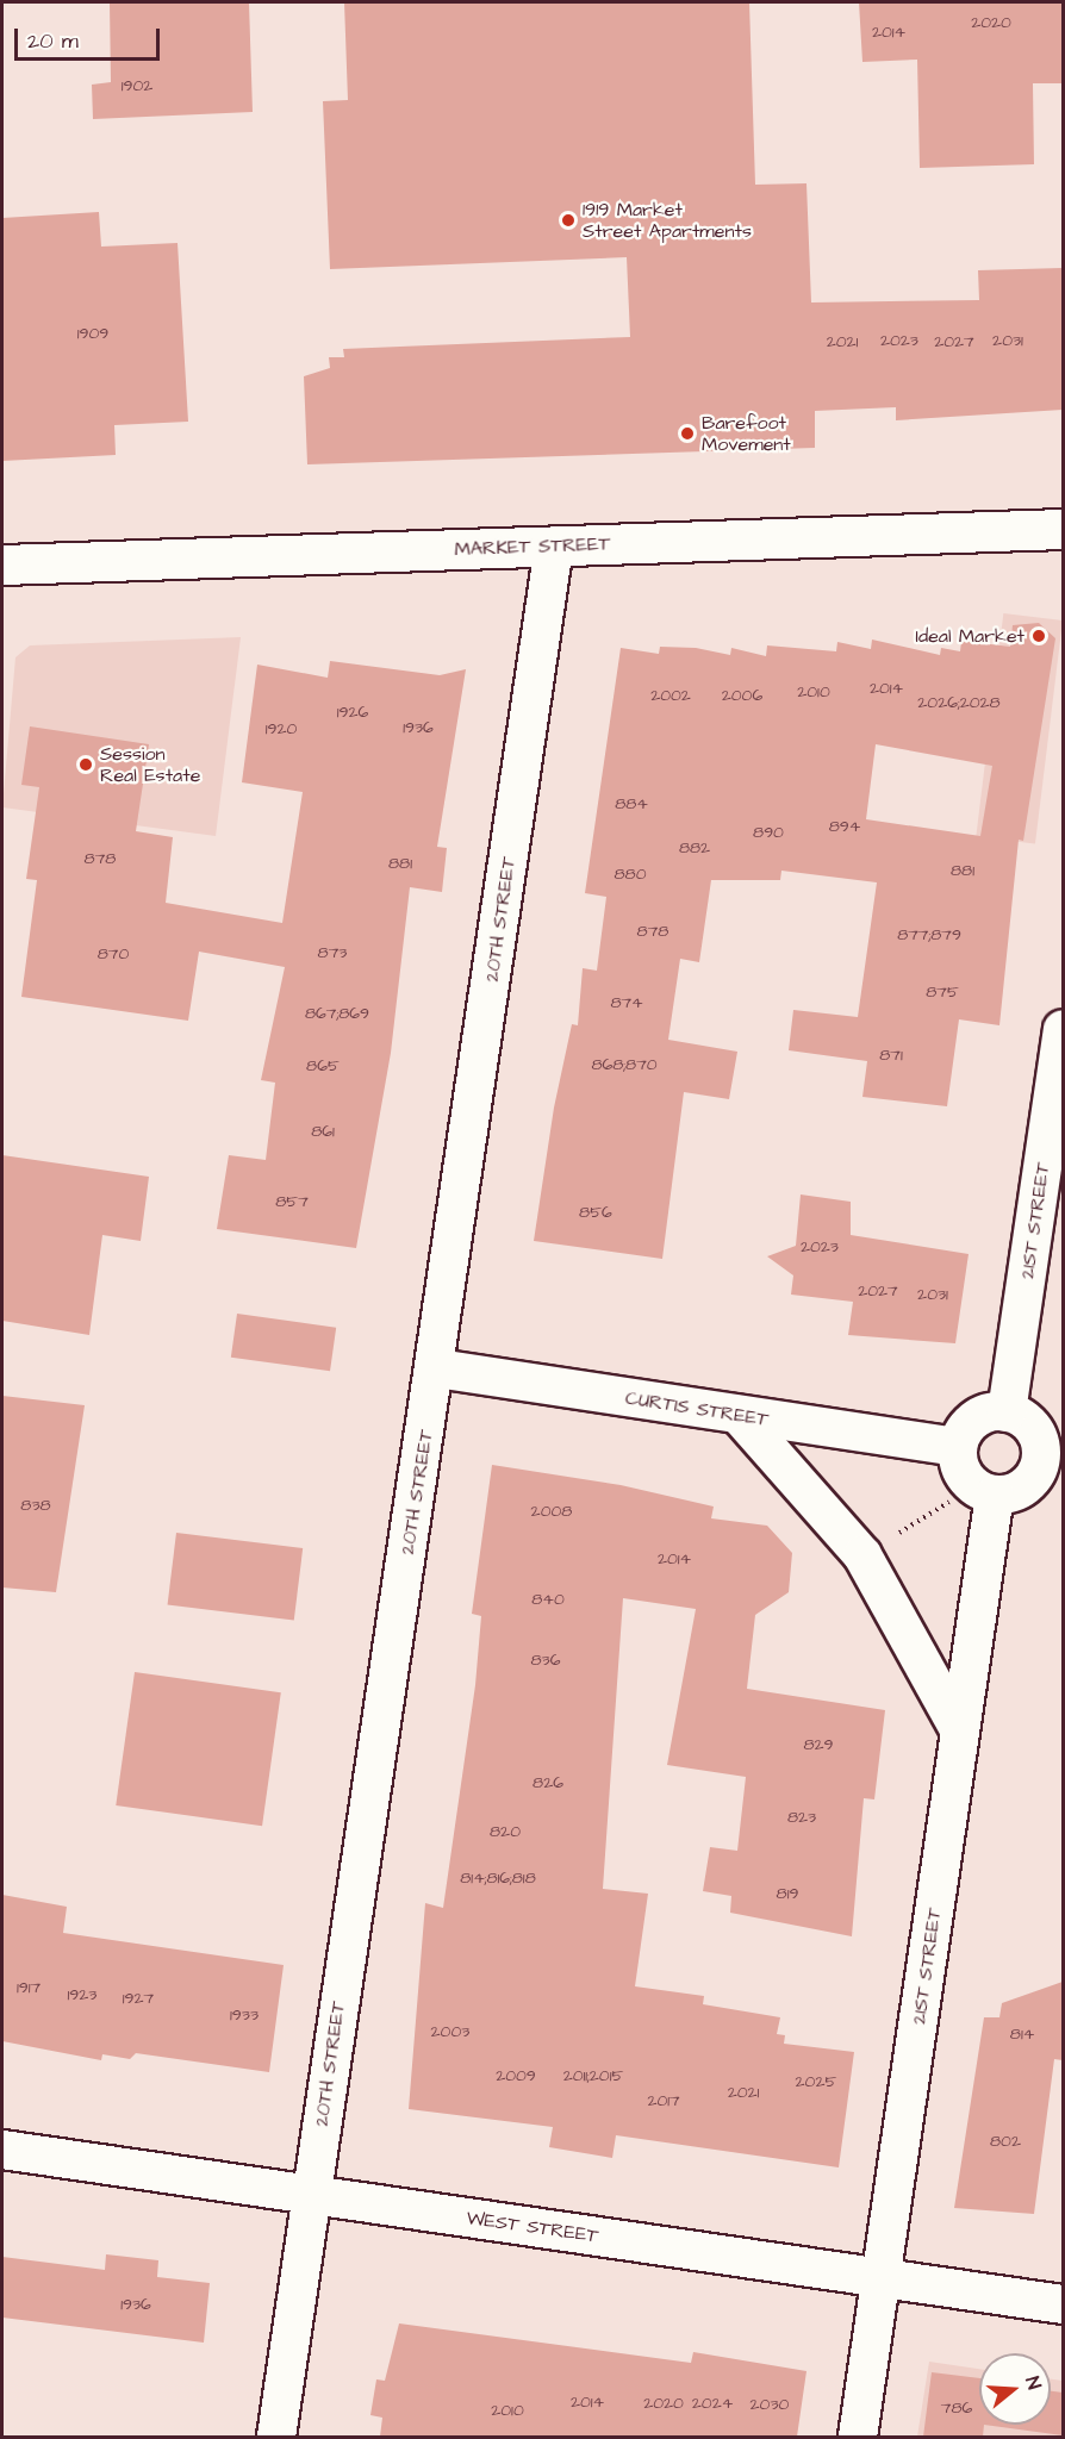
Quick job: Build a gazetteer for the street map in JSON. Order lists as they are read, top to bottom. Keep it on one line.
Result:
{"streets":{"main road":["MARKET STREET"],"street":["20TH STREET","21ST STREET","CURTIS STREET","WEST STREET"]},"crossings":[["MARKET STREET","20TH STREET"],["20TH STREET","CURTIS STREET"],["20TH STREET","WEST STREET"],["21ST STREET","CURTIS STREET"],["21ST STREET","WEST STREET"]],"places":["1919 Market Street Apartments","Barefoot Movement","Ideal Market","Session Real Estate"],"house_numbers":["2020","2014","1902","1909","2023","2031","2021","2027","2014","2010","2002","2006","2026;2028","1926","1936","1920","884","894","890","882","878","881","881","880","878","877;879","873","870","875","874","867;869","871","868;870","865","861","857","856","2023","2027","2031","838","2008","2014","840","836","829","826","823","820","814;816;818","819","1917","1923","1927","1933","2003","814","2009","2011;2015","2025","2021","2017","802","1936","2014","2020","2024","2030","786","2010"],"scale_bar":"20 m","north":"right"}
